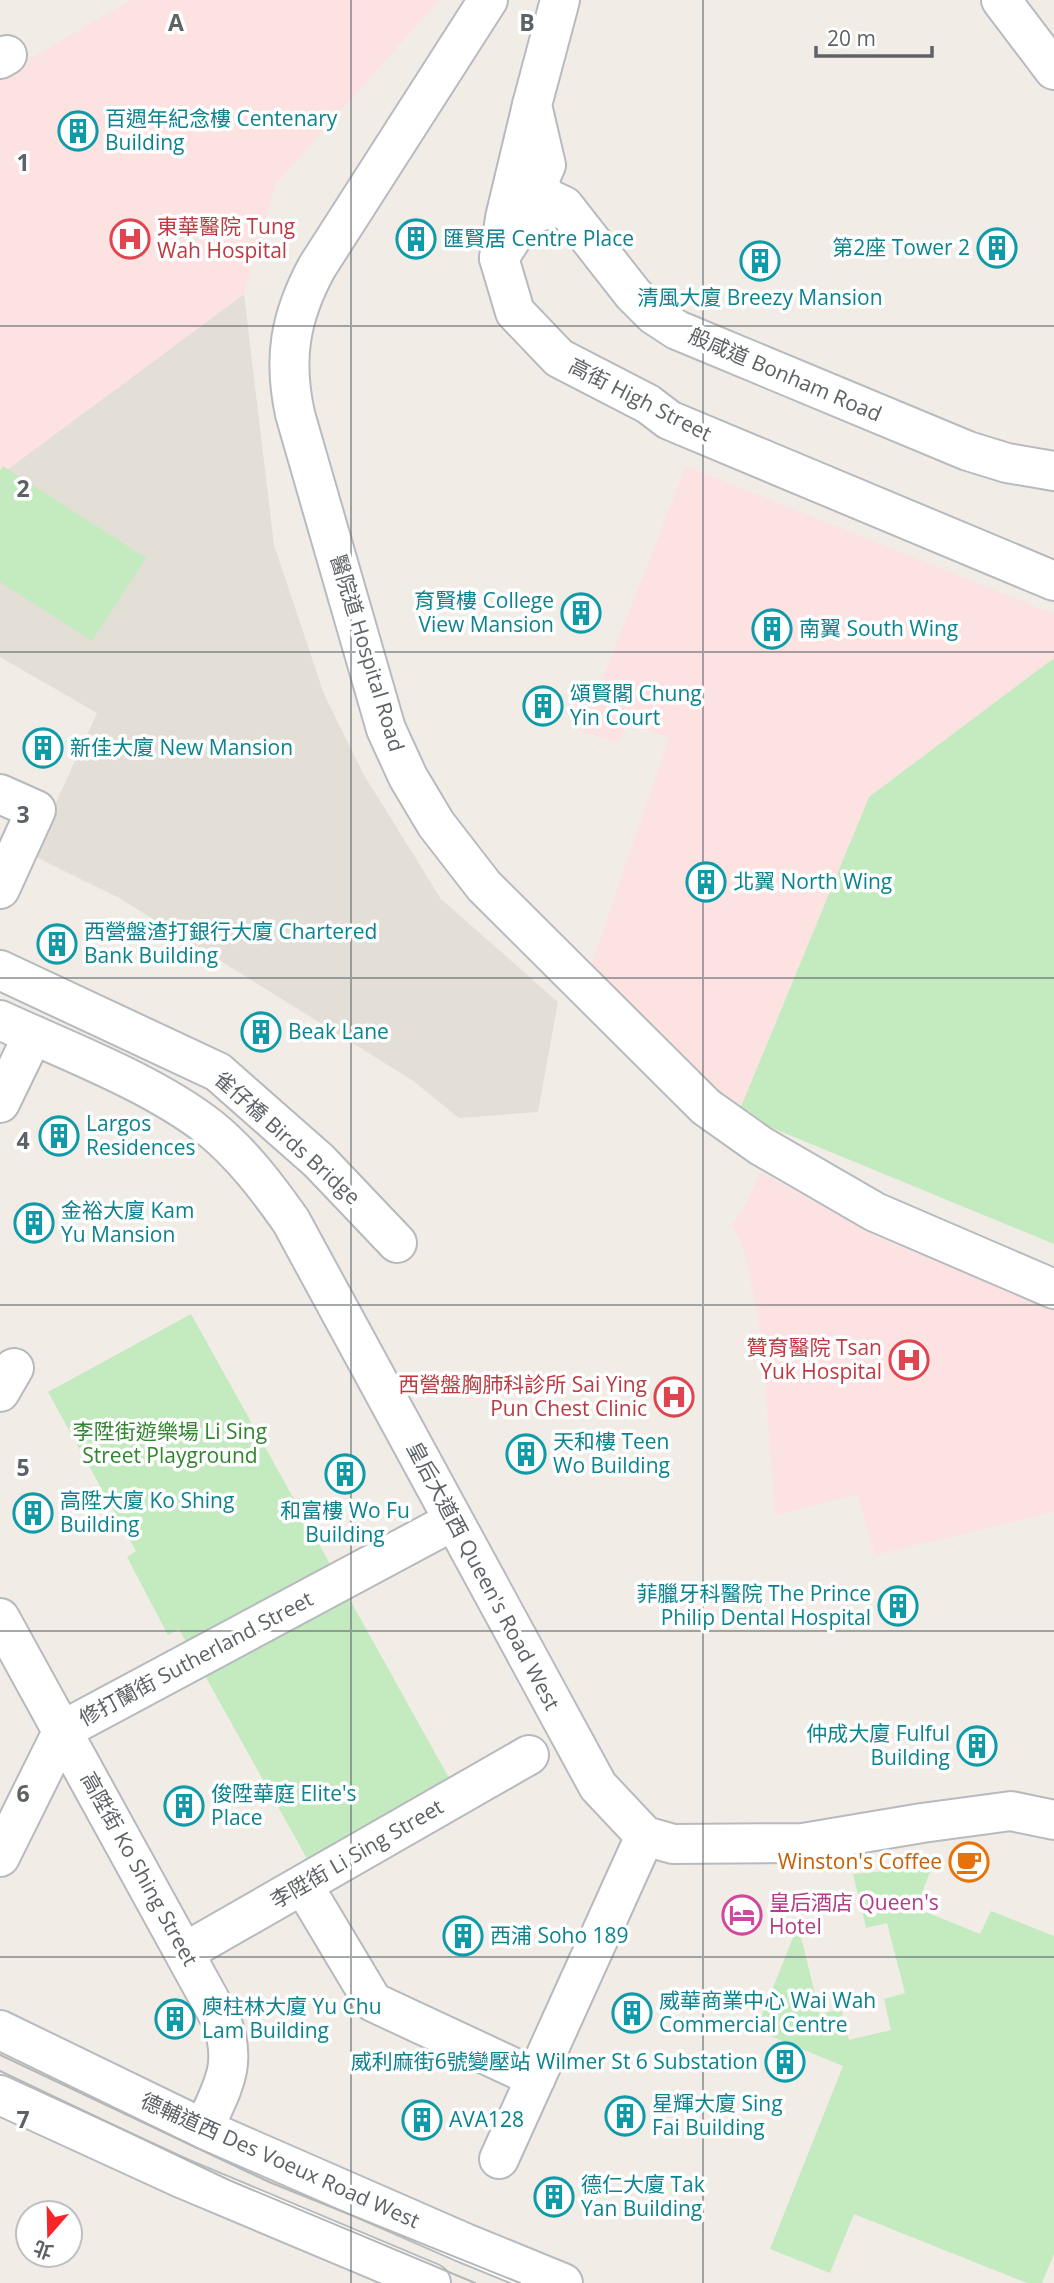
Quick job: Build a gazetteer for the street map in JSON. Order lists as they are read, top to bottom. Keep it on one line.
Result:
{"streets":{"street":["般咸道 Bonham Road","高街 High Street","醫院道 Hospital Road","雀仔橋 Birds Bridge","皇后大道西 Queen's Road West","修打蘭街 Sutherland Street","李陞街 Li Sing Street","高陞街 Ko Shing Street","德輔道西 Des Voeux Road West"]},"crossings":[["般咸道 Bonham Road","高街 High Street"],["皇后大道西 Queen's Road West","修打蘭街 Sutherland Street"],["修打蘭街 Sutherland Street","高陞街 Ko Shing Street"],["李陞街 Li Sing Street","高陞街 Ko Shing Street"],["高陞街 Ko Shing Street","德輔道西 Des Voeux Road West"]],"parks":["李陞街遊樂場 Li Sing Street Playground"],"places":{"building":["百週年紀念樓 Centenary Building","匯賢居 Centre Place","第2座 Tower 2","清風大廈 Breezy Mansion","育賢樓 College View Mansion","南翼 South Wing","頌賢閣 Chung Yin Court","新佳大廈 New Mansion","北翼 North Wing","西營盤渣打銀行大廈 Chartered Bank Building","Beak Lane","Largos Residences","金裕大廈 Kam Yu Mansion","天和樓 Teen Wo Building","和富樓 Wo Fu Building","高陞大廈 Ko Shing Building","菲臘牙科醫院 The Prince Philip Dental Hospital","仲成大廈 Fulful Building","俊陞華庭 Elite's Place","西浦 Soho 189","威華商業中心 Wai Wah Commercial Centre","庾柱林大廈 Yu Chu Lam Building","威利麻街6號變壓站 Wilmer St 6 Substation","星輝大廈 Sing Fai Building","AVA128","德仁大廈 Tak Yan Building"],"hospital":["東華醫院 Tung Wah Hospital","贊育醫院 Tsan Yuk Hospital","西營盤胸肺科診所 Sai Ying Pun Chest Clinic"],"cafe":["Winston's Coffee"],"hotel":["皇后酒店 Queen's Hotel"]},"scale_bar":"20 m","north":"bottom","grid":{"columns":["A","B"],"rows":["1","2","3","4","5","6","7"]}}
